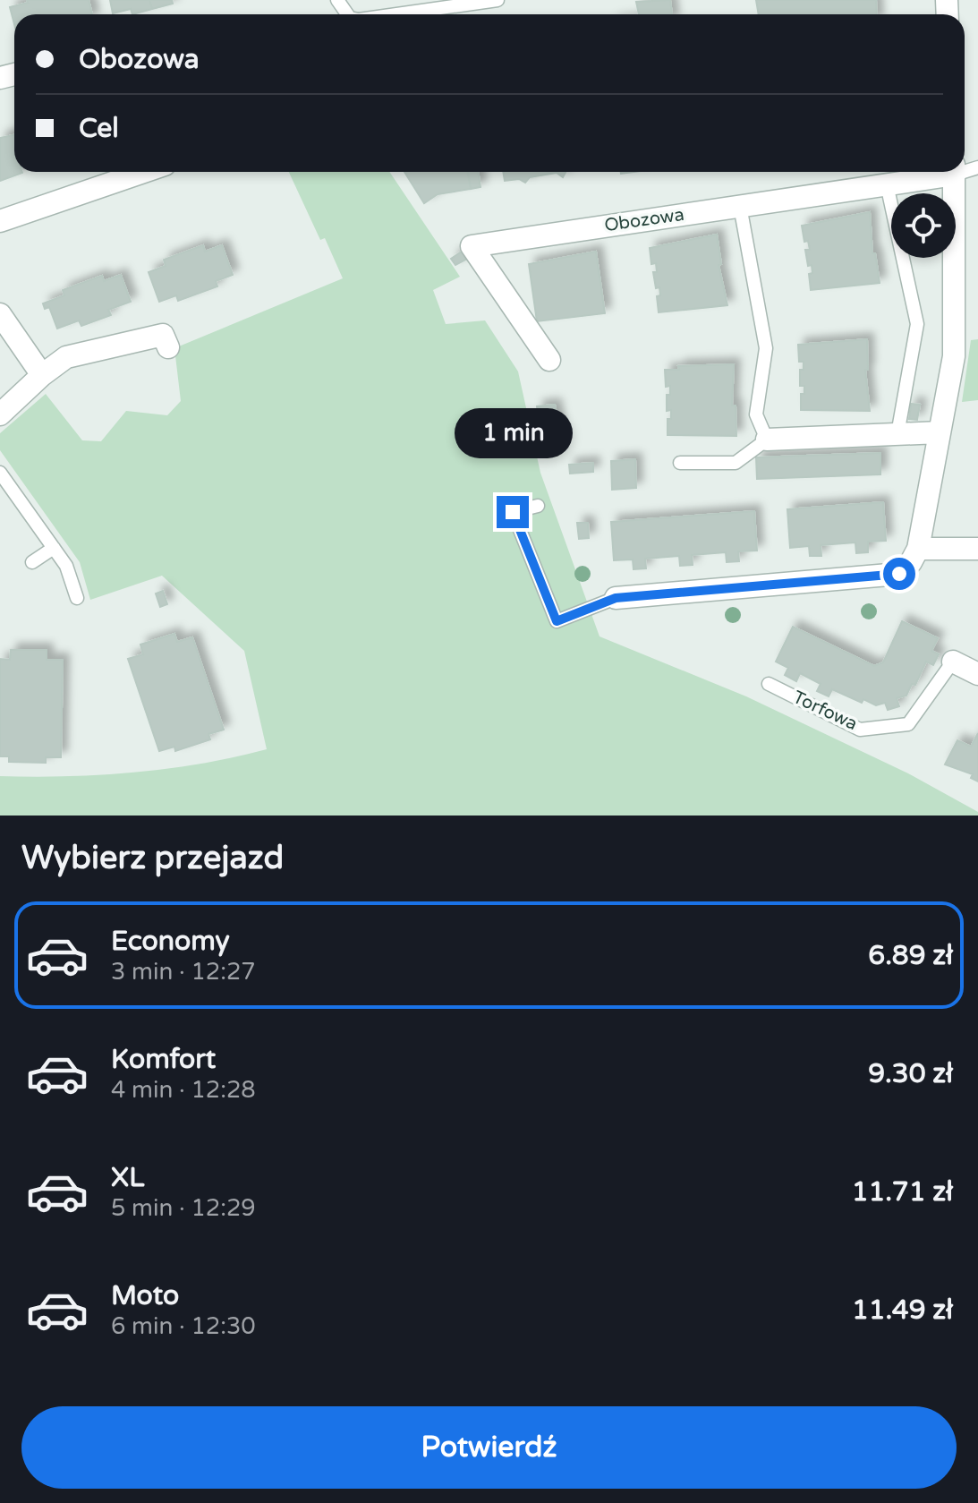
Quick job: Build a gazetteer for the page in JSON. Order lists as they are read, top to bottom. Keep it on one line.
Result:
{"streets":{"street":["Obozowa","Torfowa"]},"page":{"banner":["Obozowa","Cel"],"bubble":"1 min","heading":"Wybierz przejazd","list":[{"name":"Economy","note":"3 min · 12:27","value":"6.89 zł"},{"name":"Komfort","note":"4 min · 12:28","value":"9.30 zł"},{"name":"XL","note":"5 min · 12:29","value":"11.71 zł"},{"name":"Moto","note":"6 min · 12:30","value":"11.49 zł"}],"buttons":"Potwierdź"}}
